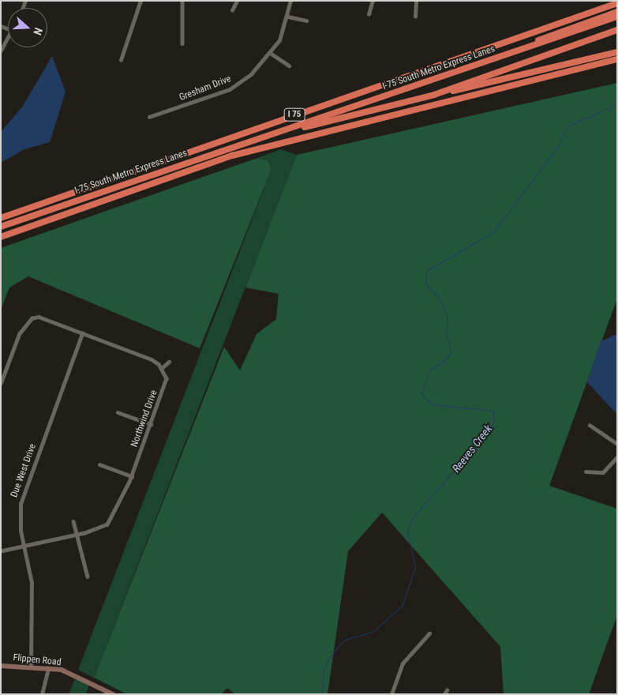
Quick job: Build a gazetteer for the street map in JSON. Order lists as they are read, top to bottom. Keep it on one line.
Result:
{"streets":{"highway":["I-75 South Metro Express Lanes","I 75"],"street":["Gresham Drive","Northwind Drive","Due West Drive","Flippen Road"]},"crossings":[["Northwind Drive","Due West Drive"],["Due West Drive","Flippen Road"]],"water":["Reeves Creek"],"north":"right"}
